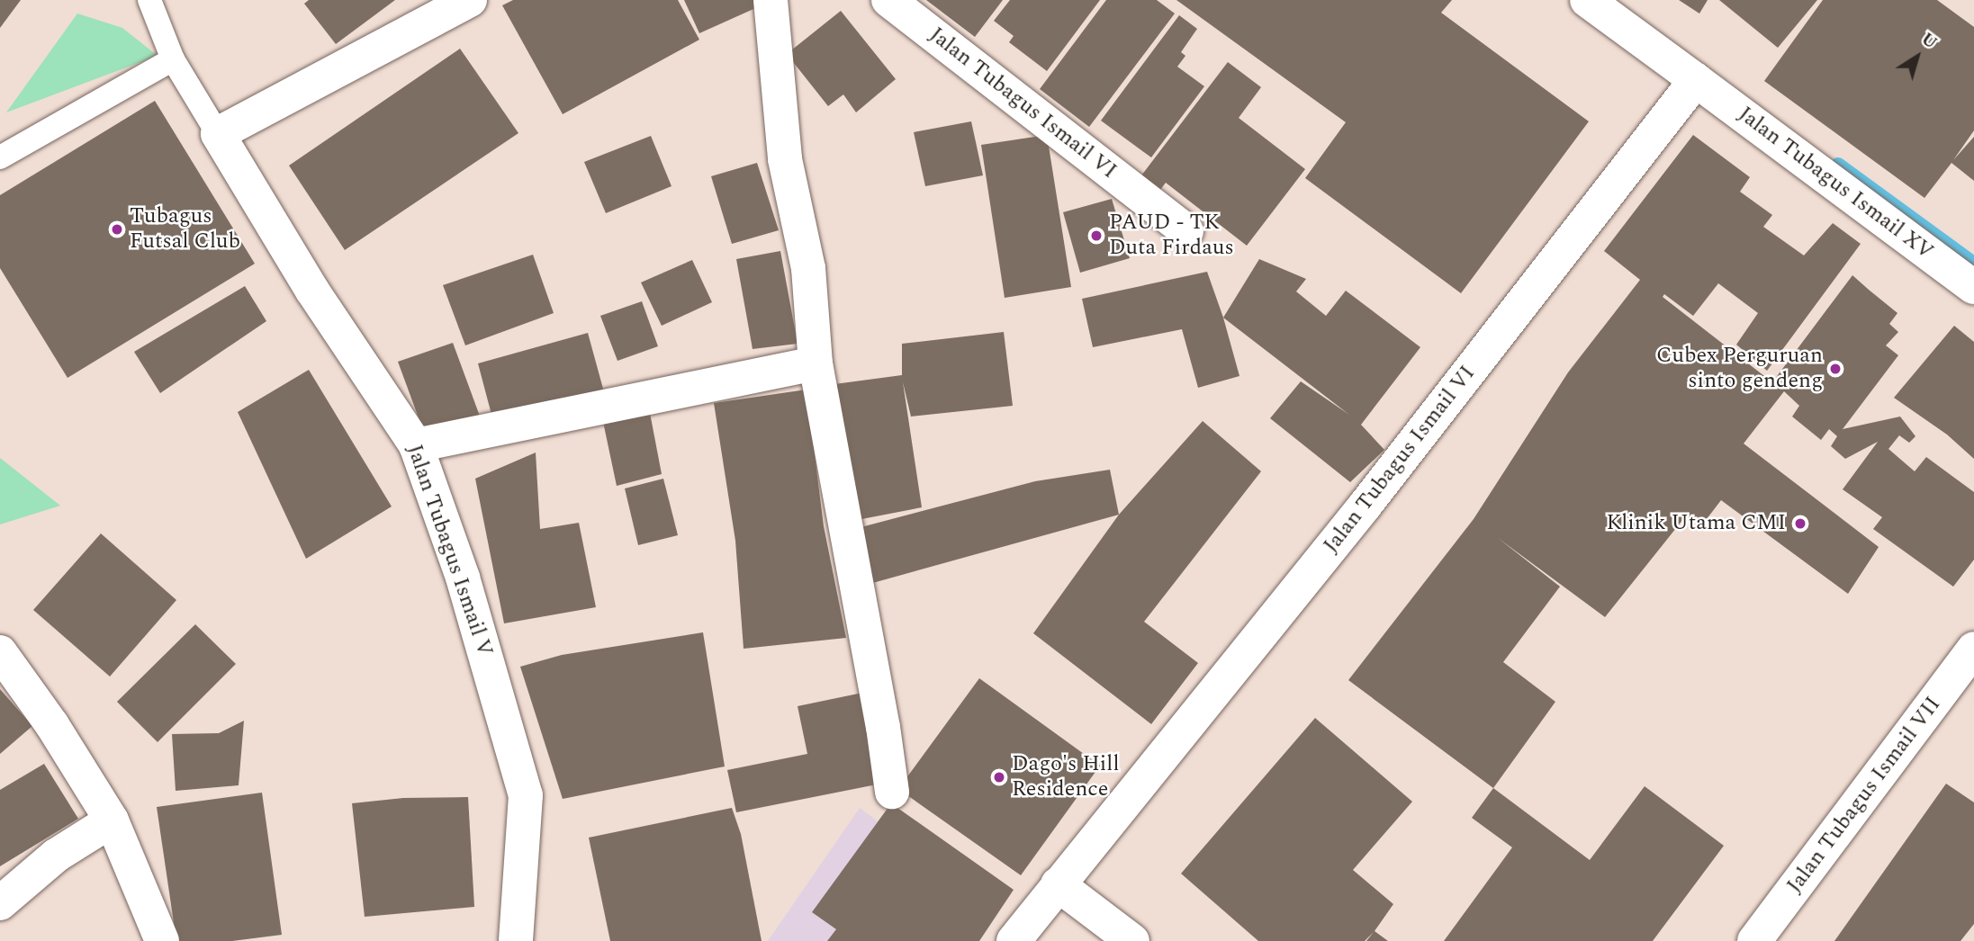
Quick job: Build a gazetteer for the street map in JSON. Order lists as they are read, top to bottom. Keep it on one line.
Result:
{"streets":{"street":["Jalan Tubagus Ismail VI","Jalan Tubagus Ismail XV","Jalan Tubagus Ismail V","Jalan Tubagus Ismail VII"]},"crossings":[["Jalan Tubagus Ismail VI","Jalan Tubagus Ismail XV"]],"places":["Tubagus Futsal Club","PAUD - TK Duta Firdaus","Cubex Perguruan sinto gendeng","Klinik Utama CMI","Dago's Hill Residence"],"north":"top right"}
